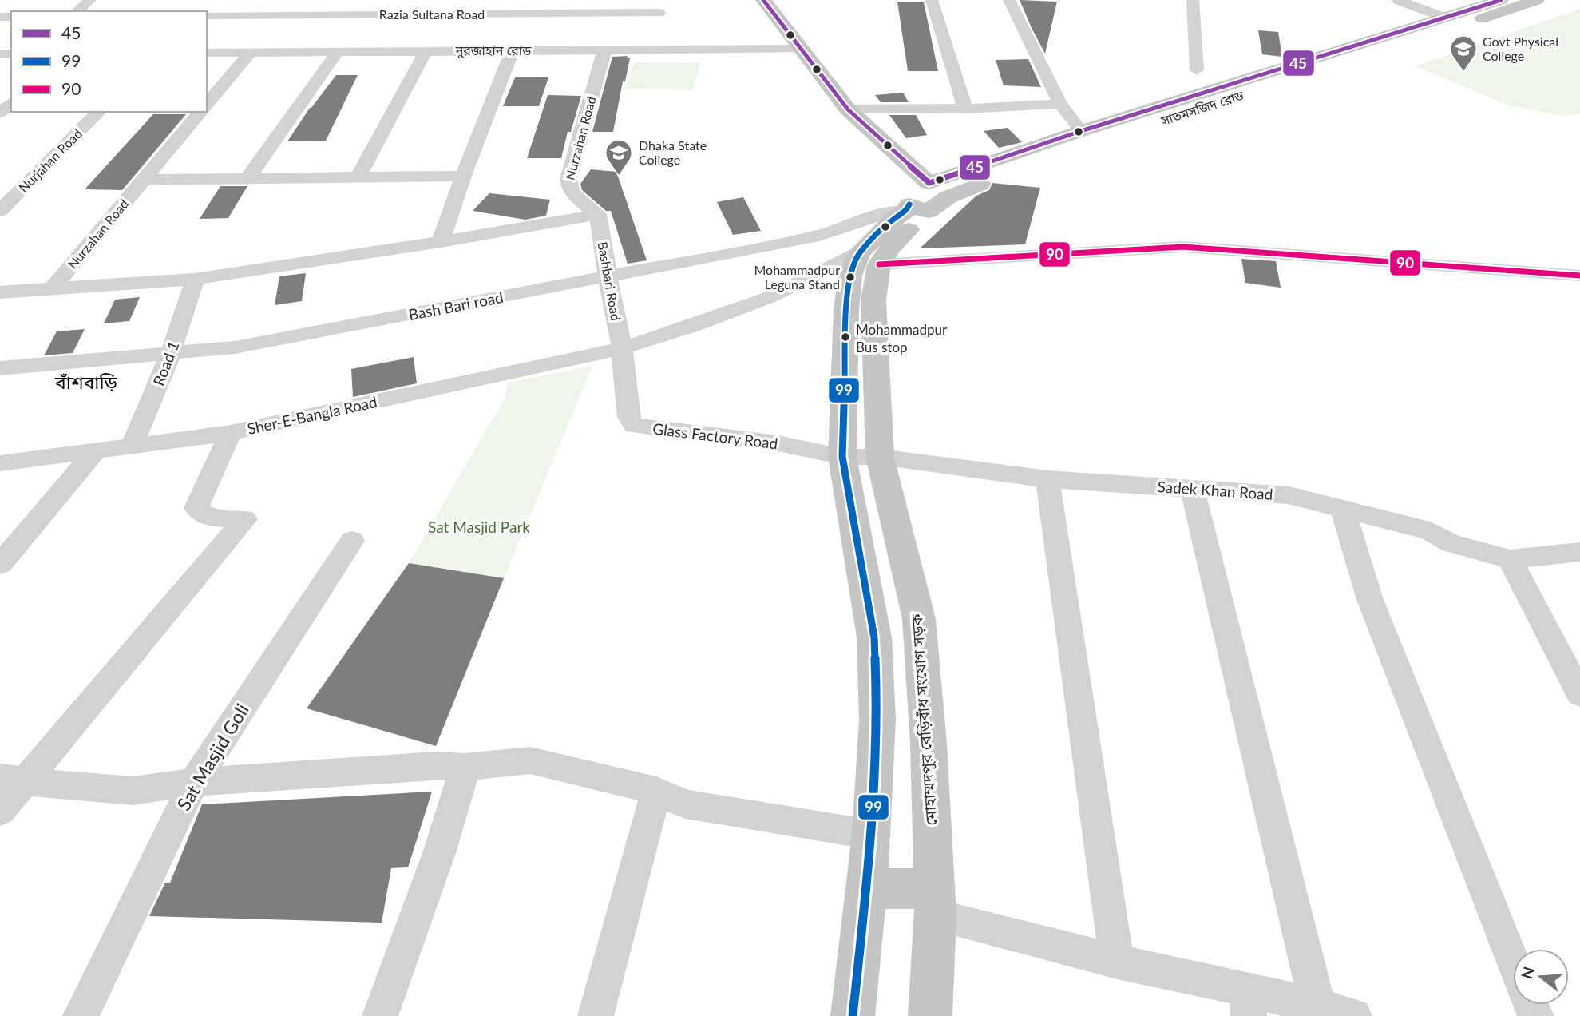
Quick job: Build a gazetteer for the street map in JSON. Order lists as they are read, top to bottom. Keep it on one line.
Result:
{"streets":{"main road":["সাতমসজিদ রোড","মোহাম্মদপুর বেড়িবাঁধ সংযোগ সড়ক"],"street":["Razia Sultana Road","নুরজাহান রোড","Nurzahan Road","Nurjahan Road","Bashbari Road","Bash Bari road","Road 1","Sher-E-Bangla Road","Glass Factory Road","Sadek Khan Road","Sat Masjid Goli"]},"crossings":[["নুরজাহান রোড","Nurzahan Road"],["সাতমসজিদ রোড","Bash Bari road"],["সাতমসজিদ রোড","মোহাম্মদপুর বেড়িবাঁধ সংযোগ সড়ক"],["Nurzahan Road","Bashbari Road"],["Bashbari Road","Bash Bari road"],["Bashbari Road","Sher-E-Bangla Road"],["Bashbari Road","Glass Factory Road"],["Bash Bari road","Road 1"],["Bash Bari road","মোহাম্মদপুর বেড়িবাঁধ সংযোগ সড়ক"],["Road 1","Sher-E-Bangla Road"],["Sher-E-Bangla Road","Glass Factory Road"],["Sher-E-Bangla Road","মোহাম্মদপুর বেড়িবাঁধ সংযোগ সড়ক"],["Glass Factory Road","Sadek Khan Road"],["Glass Factory Road","মোহাম্মদপুর বেড়িবাঁধ সংযোগ সড়ক"],["Sadek Khan Road","মোহাম্মদপুর বেড়িবাঁধ সংযোগ সড়ক"]],"districts":["বাঁশবাড়ি"],"parks":["Sat Masjid Park"],"places":{"school or university":["Govt Physical College","Dhaka State College"],"other":["Mohammadpur Leguna Stand","Mohammadpur Bus stop"]},"lines":["transit line 45","transit line 99","transit line 90"],"legend":["45","99","90"],"north":"left"}
